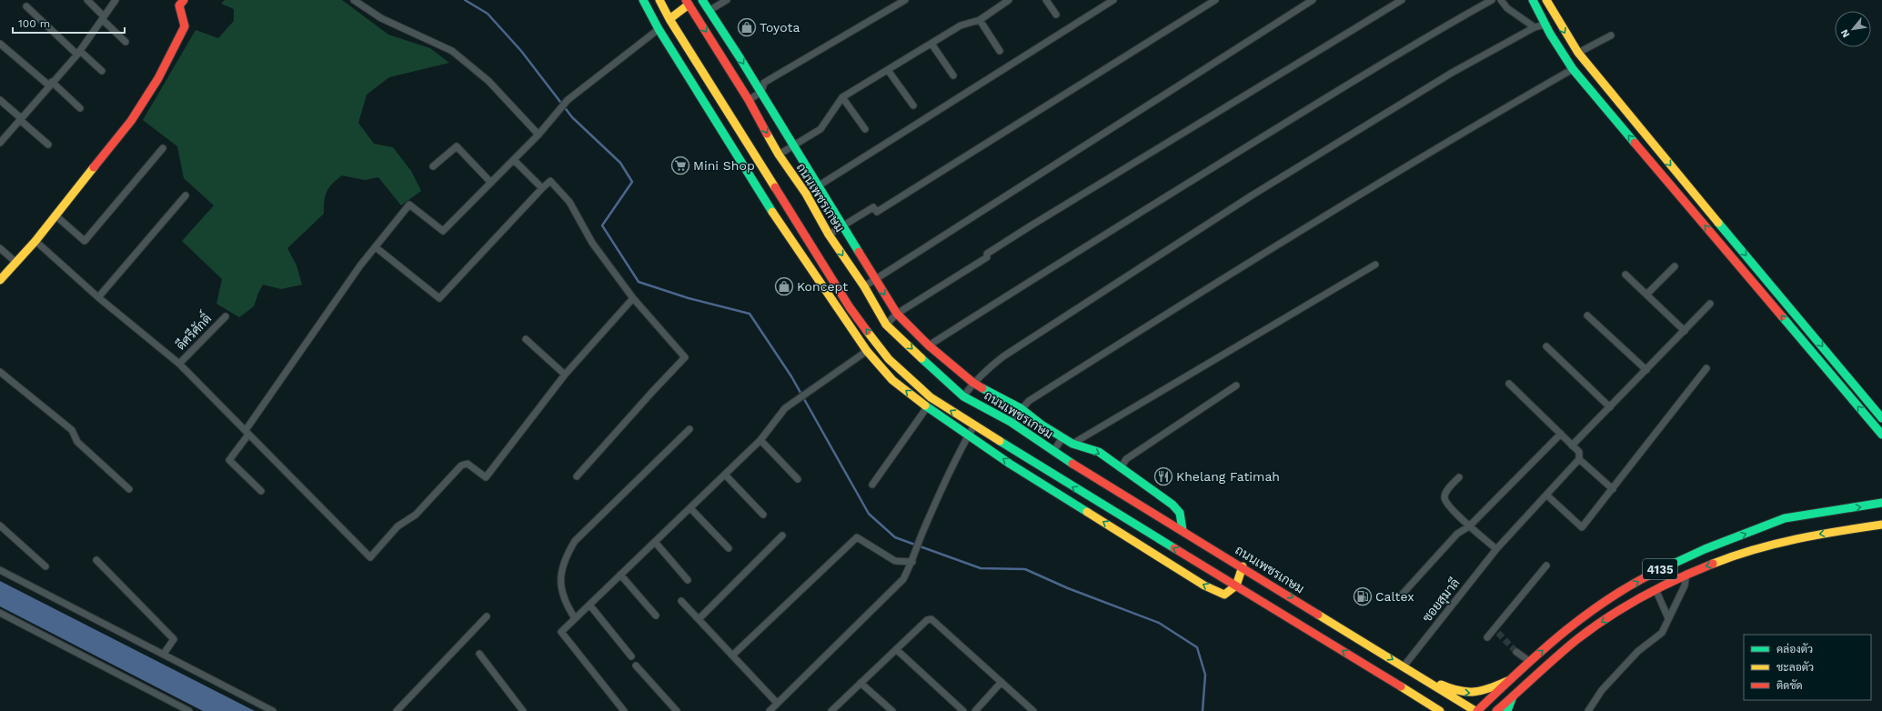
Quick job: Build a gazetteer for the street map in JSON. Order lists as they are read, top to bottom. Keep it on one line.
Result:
{"streets":{"main road":["ถนนเพชรเกษม","4135"],"street":["ดีศรีศักดิ์","ซอยสุมาลี"]},"crossings":[["ถนนเพชรเกษม","4135"],["ถนนเพชรเกษม","ซอยสุมาลี"]],"places":{"shop":["Toyota","Koncept"],"supermarket":["Mini Shop"],"restaurant":["Khelang Fatimah"],"fuel station":["Caltex"]},"legend":["คล่องตัว","ชะลอตัว","ติดขัด"],"scale_bar":"100 m","north":"bottom left"}
